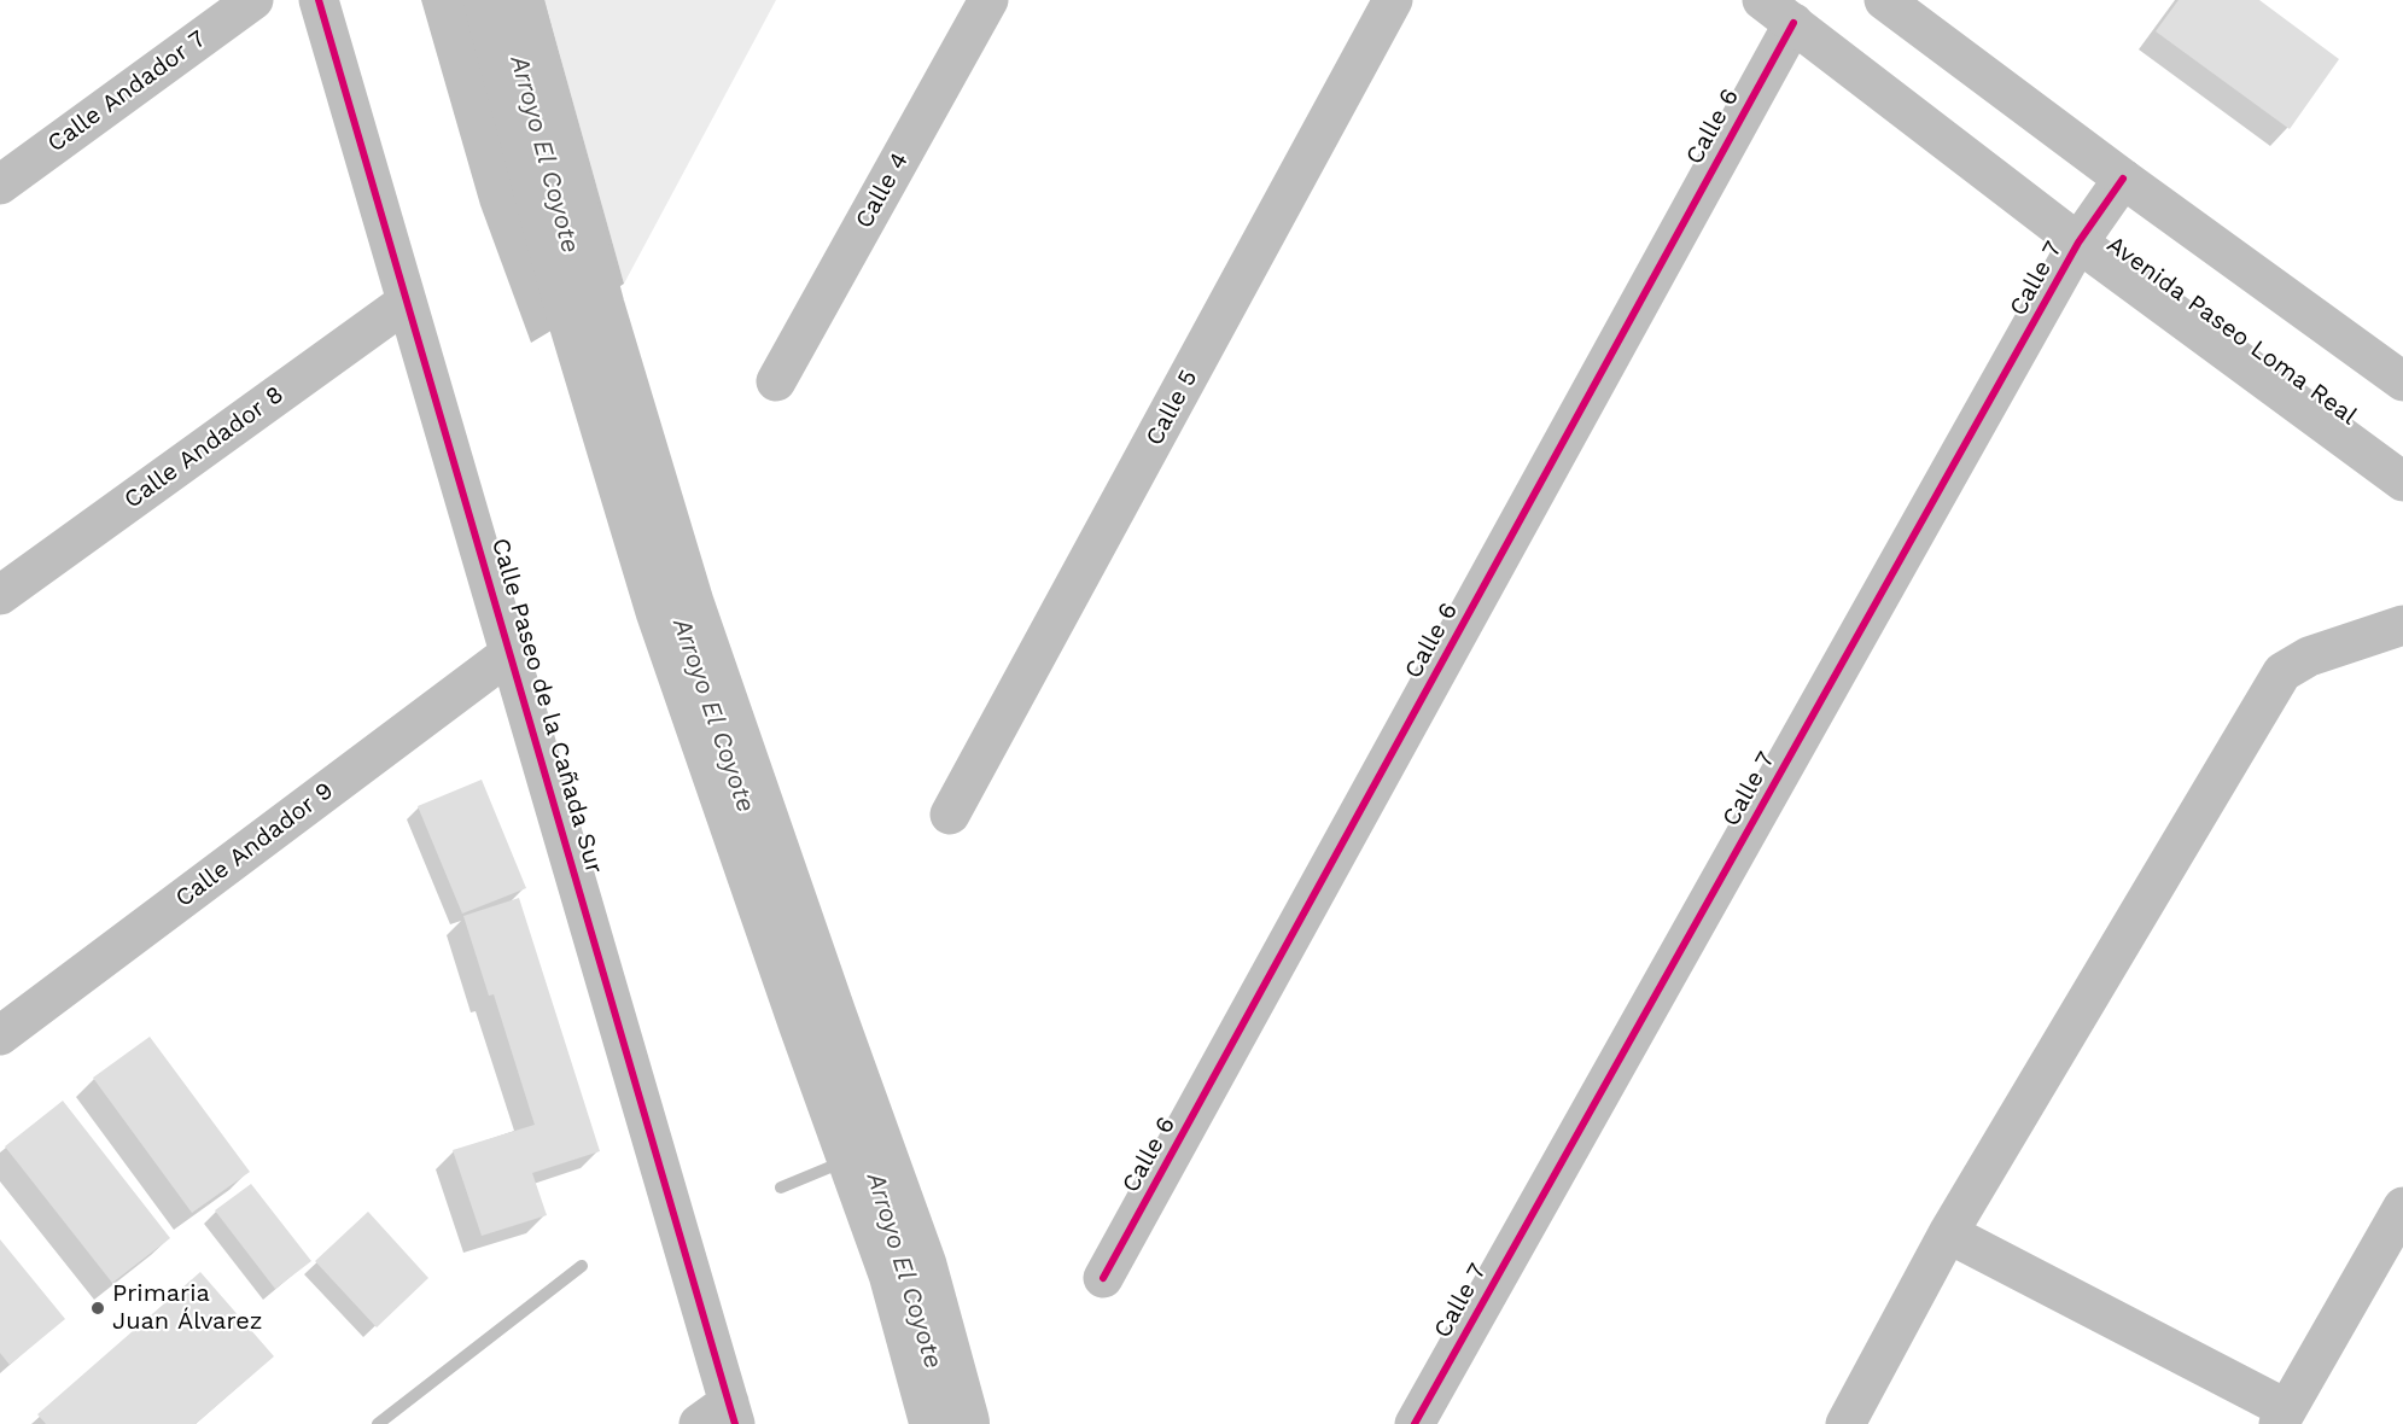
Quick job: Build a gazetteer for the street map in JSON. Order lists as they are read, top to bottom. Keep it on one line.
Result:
{"streets":{"street":["Calle Andador 7","Calle 6","Calle 4","Calle 7","Avenida Paseo Loma Real","Calle 5","Calle Andador 8","Calle Paseo de la Cañada Sur","Calle Andador 9"]},"crossings":[["Calle 6","Avenida Paseo Loma Real"],["Calle 7","Avenida Paseo Loma Real"],["Calle Andador 8","Calle Paseo de la Cañada Sur"],["Calle Paseo de la Cañada Sur","Calle Andador 9"]],"water":["Arroyo El Coyote"],"places":["Primaria Juan Álvarez"]}
